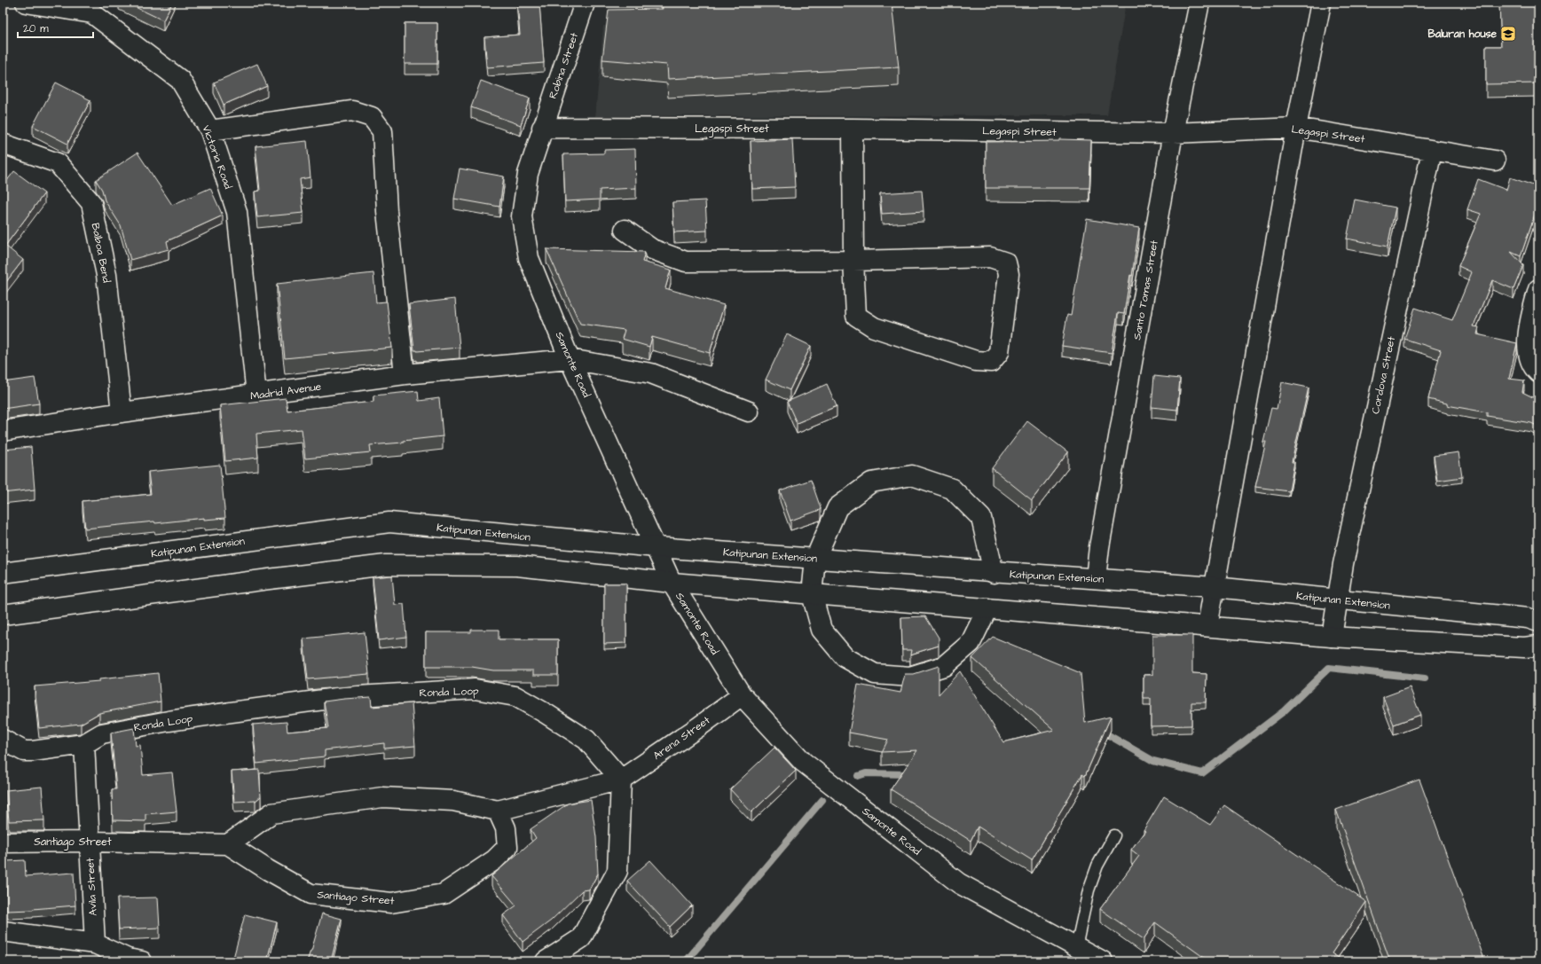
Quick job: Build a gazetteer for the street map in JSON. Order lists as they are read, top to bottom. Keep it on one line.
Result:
{"streets":{"street":["Robina Street","Legaspi Street","Victoria Road","Balboa Bend","Santo Tomas Street","Samonte Road","Cordova Street","Madrid Avenue","Katipunan Extension","Ronda Loop","Arena Street","Santiago Street","Avila Street"]},"crossings":[["Robina Street","Legaspi Street"],["Robina Street","Samonte Road"],["Legaspi Street","Santo Tomas Street"],["Legaspi Street","Samonte Road"],["Legaspi Street","Cordova Street"],["Victoria Road","Madrid Avenue"],["Balboa Bend","Madrid Avenue"],["Santo Tomas Street","Katipunan Extension"],["Samonte Road","Madrid Avenue"],["Samonte Road","Katipunan Extension"],["Samonte Road","Arena Street"],["Cordova Street","Katipunan Extension"],["Ronda Loop","Arena Street"],["Ronda Loop","Avila Street"],["Santiago Street","Avila Street"]],"places":{"school or university":["Baluran house"]},"scale_bar":"20 m"}
